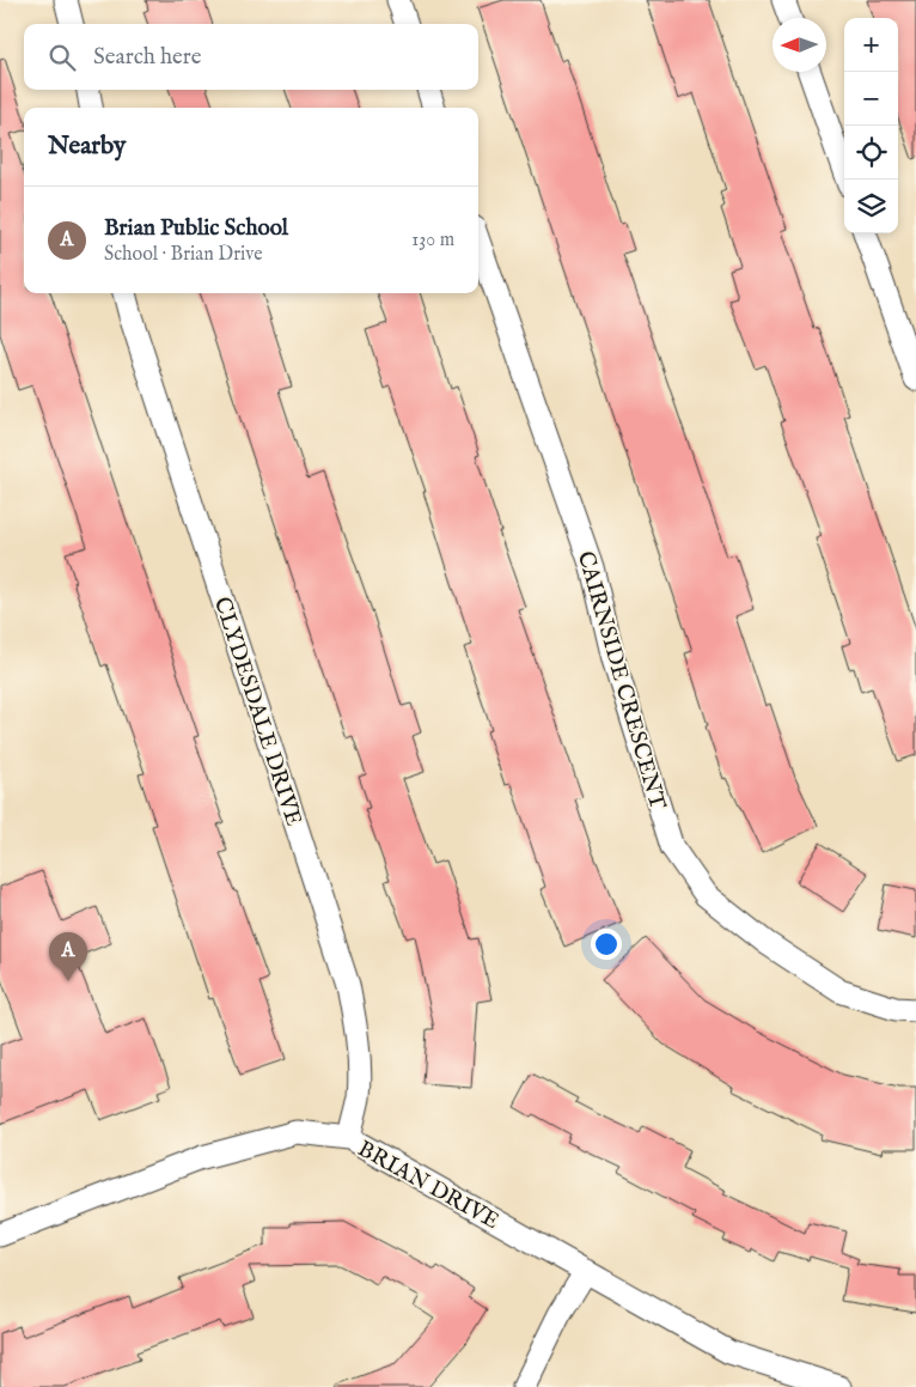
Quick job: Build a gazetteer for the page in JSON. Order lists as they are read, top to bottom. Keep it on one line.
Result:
{"streets":{"street":["CAIRNSIDE CRESCENT","CLYDESDALE DRIVE","BRIAN DRIVE"]},"crossings":[["CLYDESDALE DRIVE","BRIAN DRIVE"]],"north":"left","page":{"map_buttons":["+","−"],"search":"Search here","heading":"Nearby","list":[{"mark":"A","name":"Brian Public School","note":"School · Brian Drive","value":"130 m"}],"pins":"A"}}
